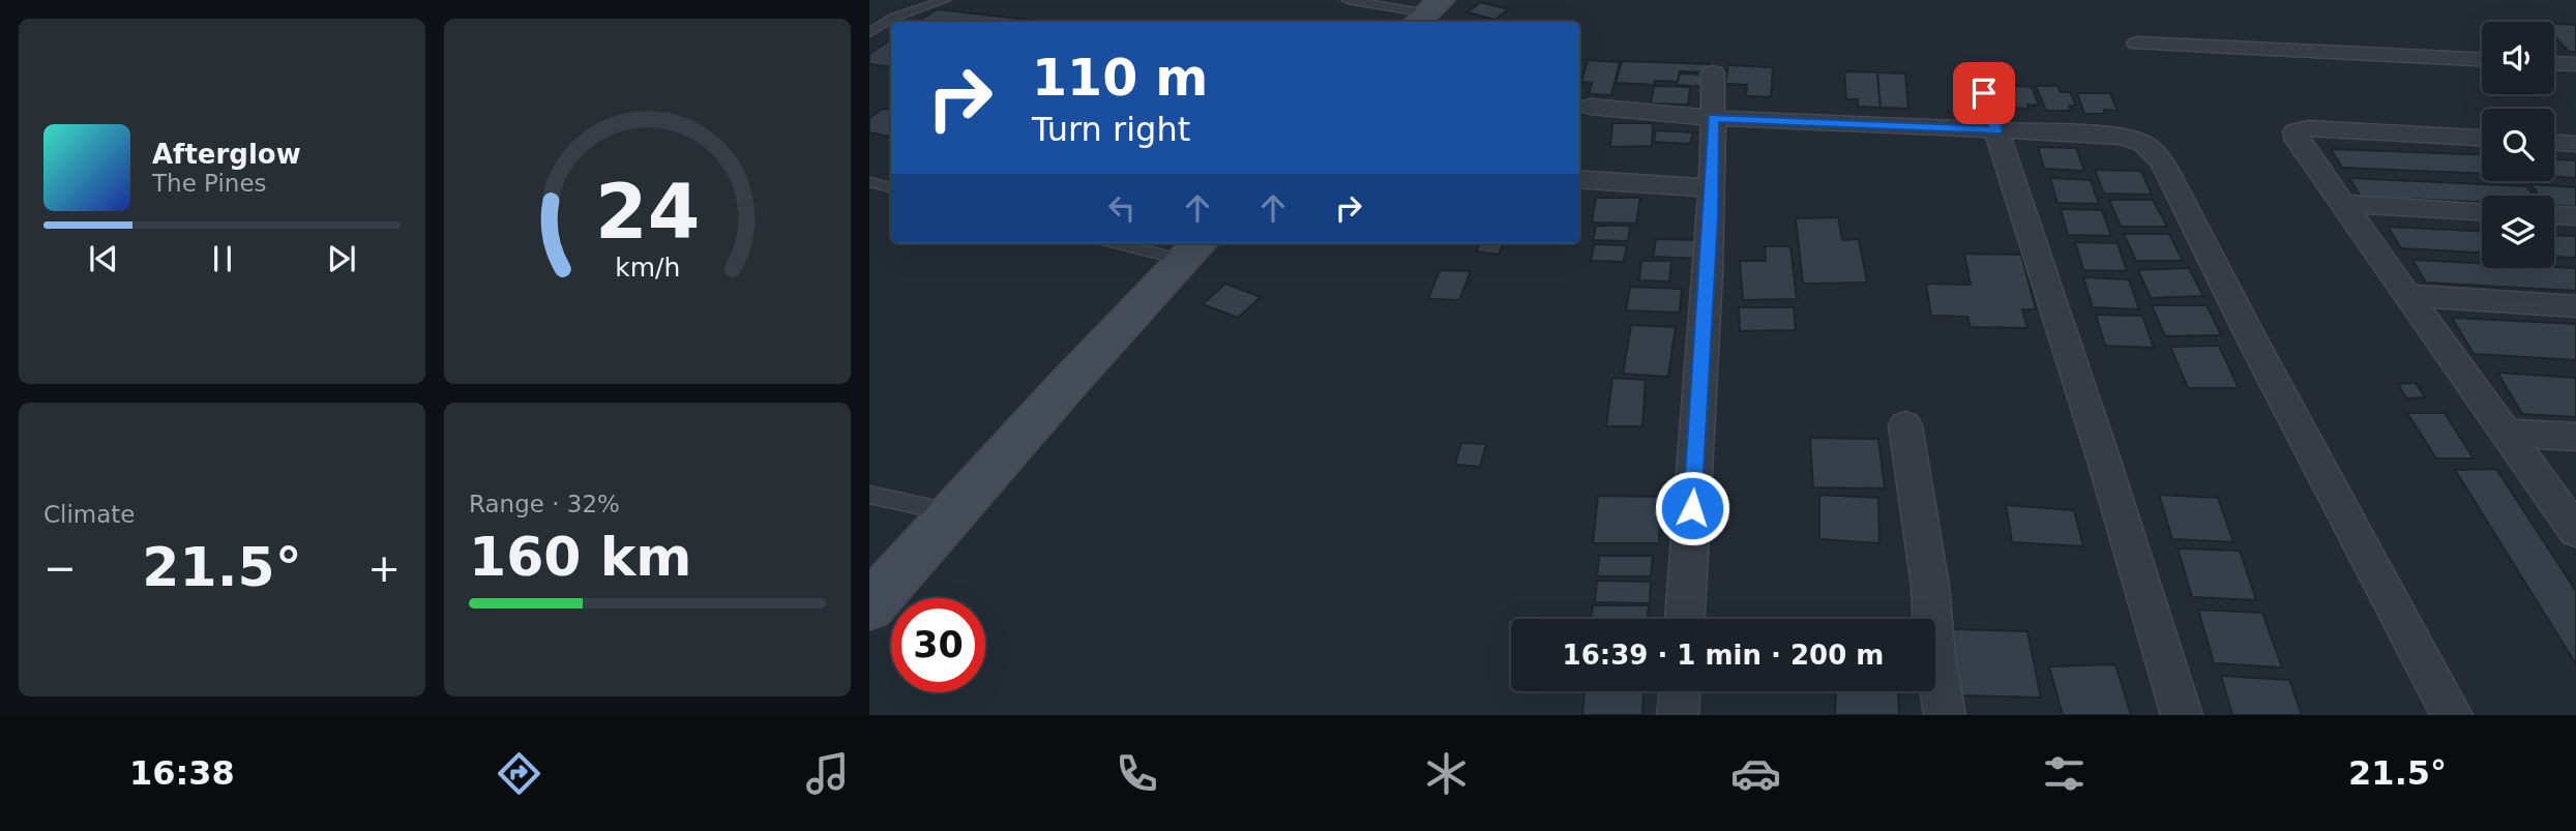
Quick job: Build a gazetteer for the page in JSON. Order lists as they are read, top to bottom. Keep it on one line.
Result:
{"page":{"turn":["110 m","Turn right"],"song":["Afterglow","The Pines"],"tile":["Climate",["Range · 32%","160 km"]],"heat":["−","21.5°","+"],"limit":"30","trip":"16:39 · 1 min · 200 m","tabs":["16:38","21.5°"],"gauge":["24","km/h"]}}
